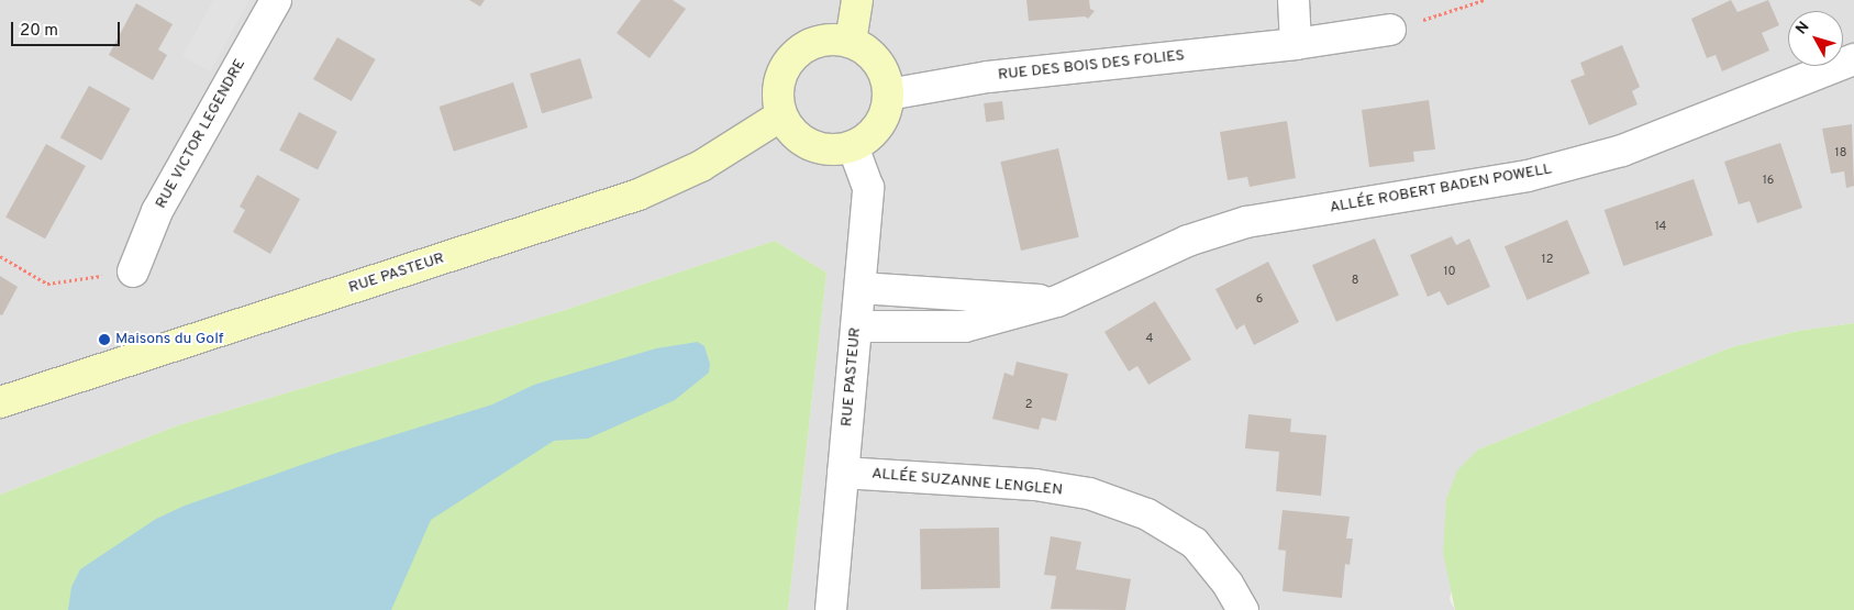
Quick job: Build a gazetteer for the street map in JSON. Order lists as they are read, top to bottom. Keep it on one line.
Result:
{"streets":{"street":["RUE DES BOIS DES FOLIES","RUE VICTOR LEGENDRE","ALLÉE ROBERT BADEN POWELL","RUE PASTEUR","ALLÉE SUZANNE LENGLEN"]},"crossings":[["RUE DES BOIS DES FOLIES","RUE PASTEUR"],["ALLÉE ROBERT BADEN POWELL","RUE PASTEUR"],["RUE PASTEUR","ALLÉE SUZANNE LENGLEN"]],"places":["Maisons du Golf"],"house_numbers":["18","16","14","12","10","8","6","4","2"],"scale_bar":"20 m","north":"top left"}
